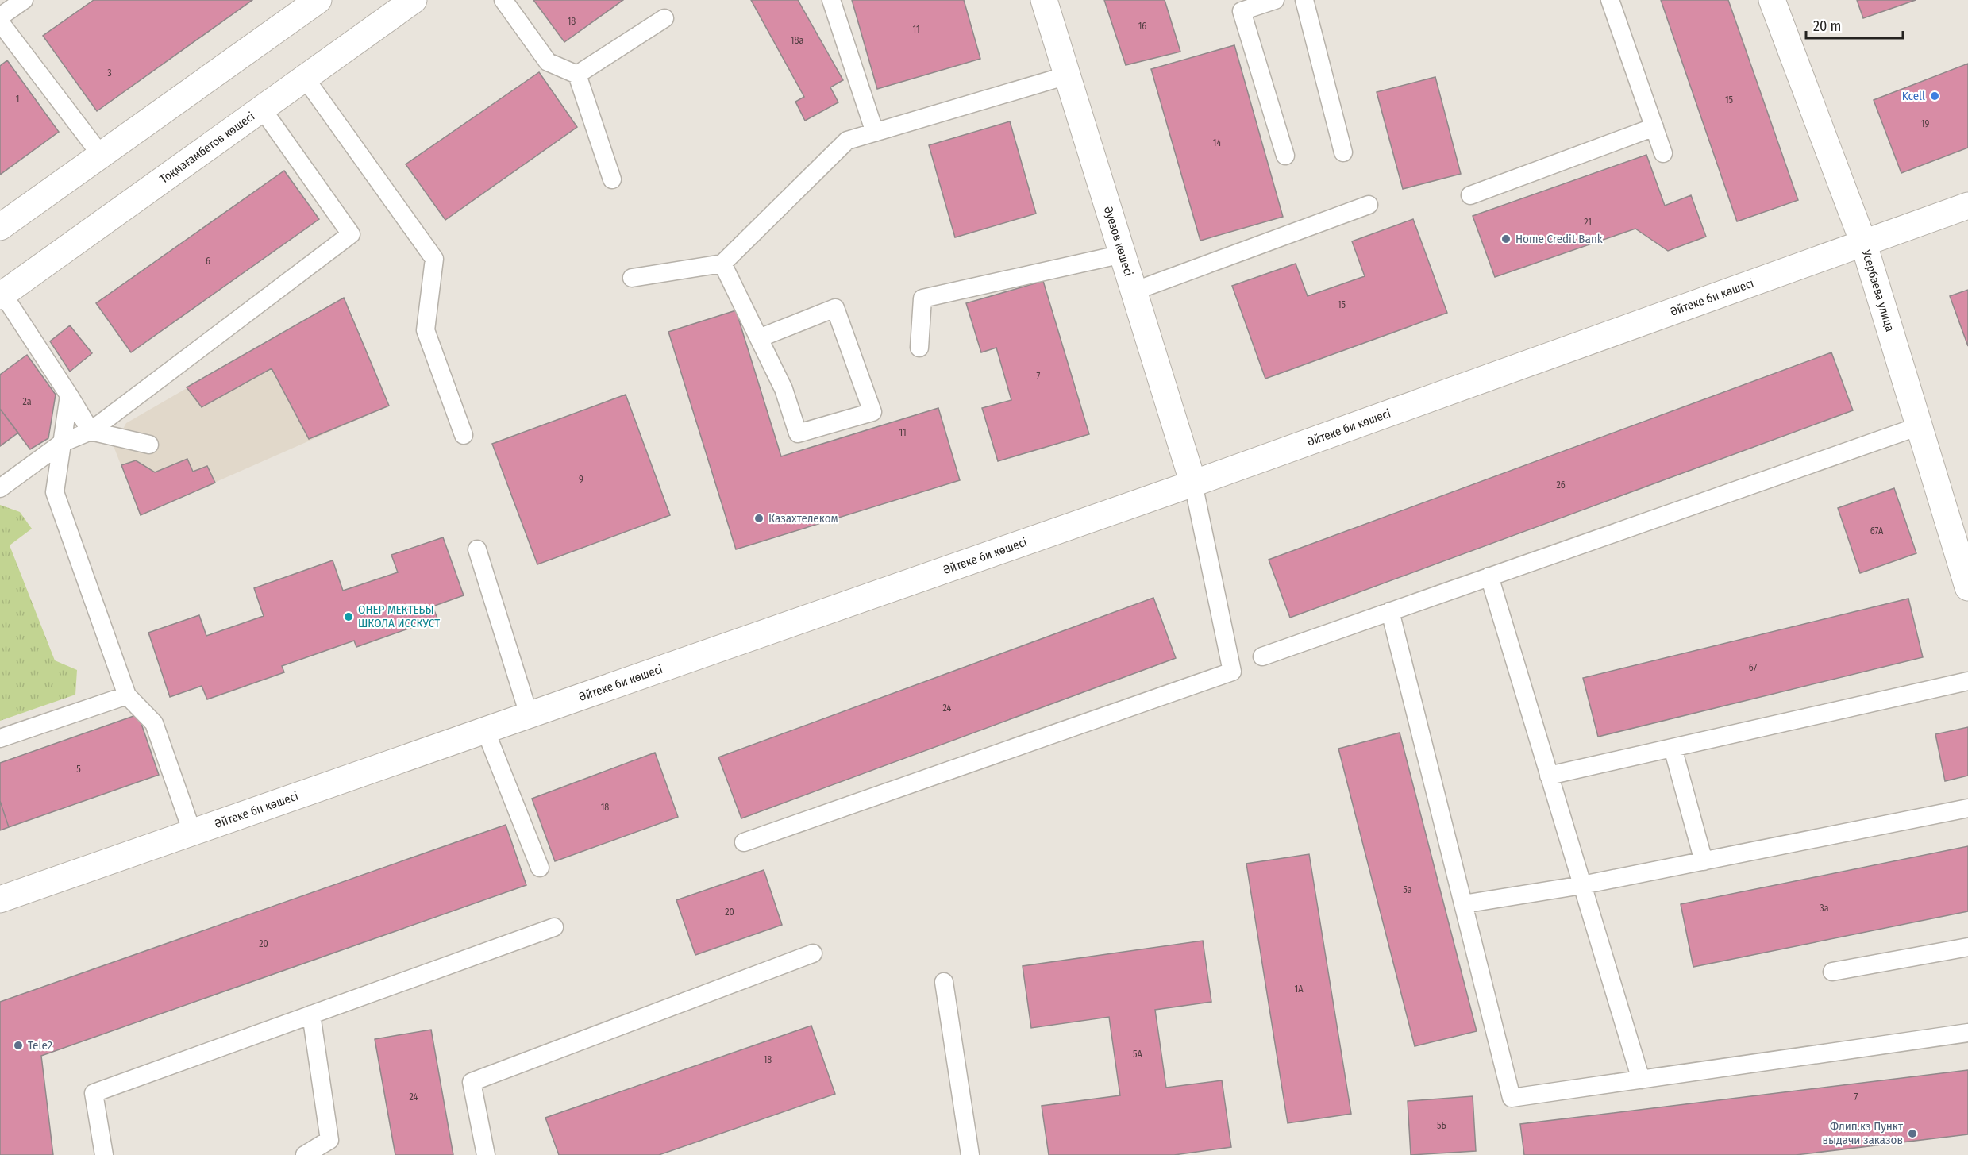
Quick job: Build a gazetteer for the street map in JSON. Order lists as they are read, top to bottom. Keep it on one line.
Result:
{"streets":{"street":["Тоқмағамбетов көшесі","Әуезов көшесі","Усербаева улица","Әйтеке би көшесі"]},"crossings":[["Әуезов көшесі","Әйтеке би көшесі"],["Усербаева улица","Әйтеке би көшесі"]],"places":["Kcell","Home Credit Bank","Казахтелеком","ОНЕР МЕКТЕБЫ ШКОЛА ИССКУСТ","Tele2","Флип.кз Пункт выдачи заказов"],"house_numbers":["18","16","11","18а","3","1","15","19","14","21","6","15","7","2а","11","9","26","67А","67","24","5","18","5а","3а","20","20","1А","5А","18","24","7","5Б"],"scale_bar":"20 m"}
